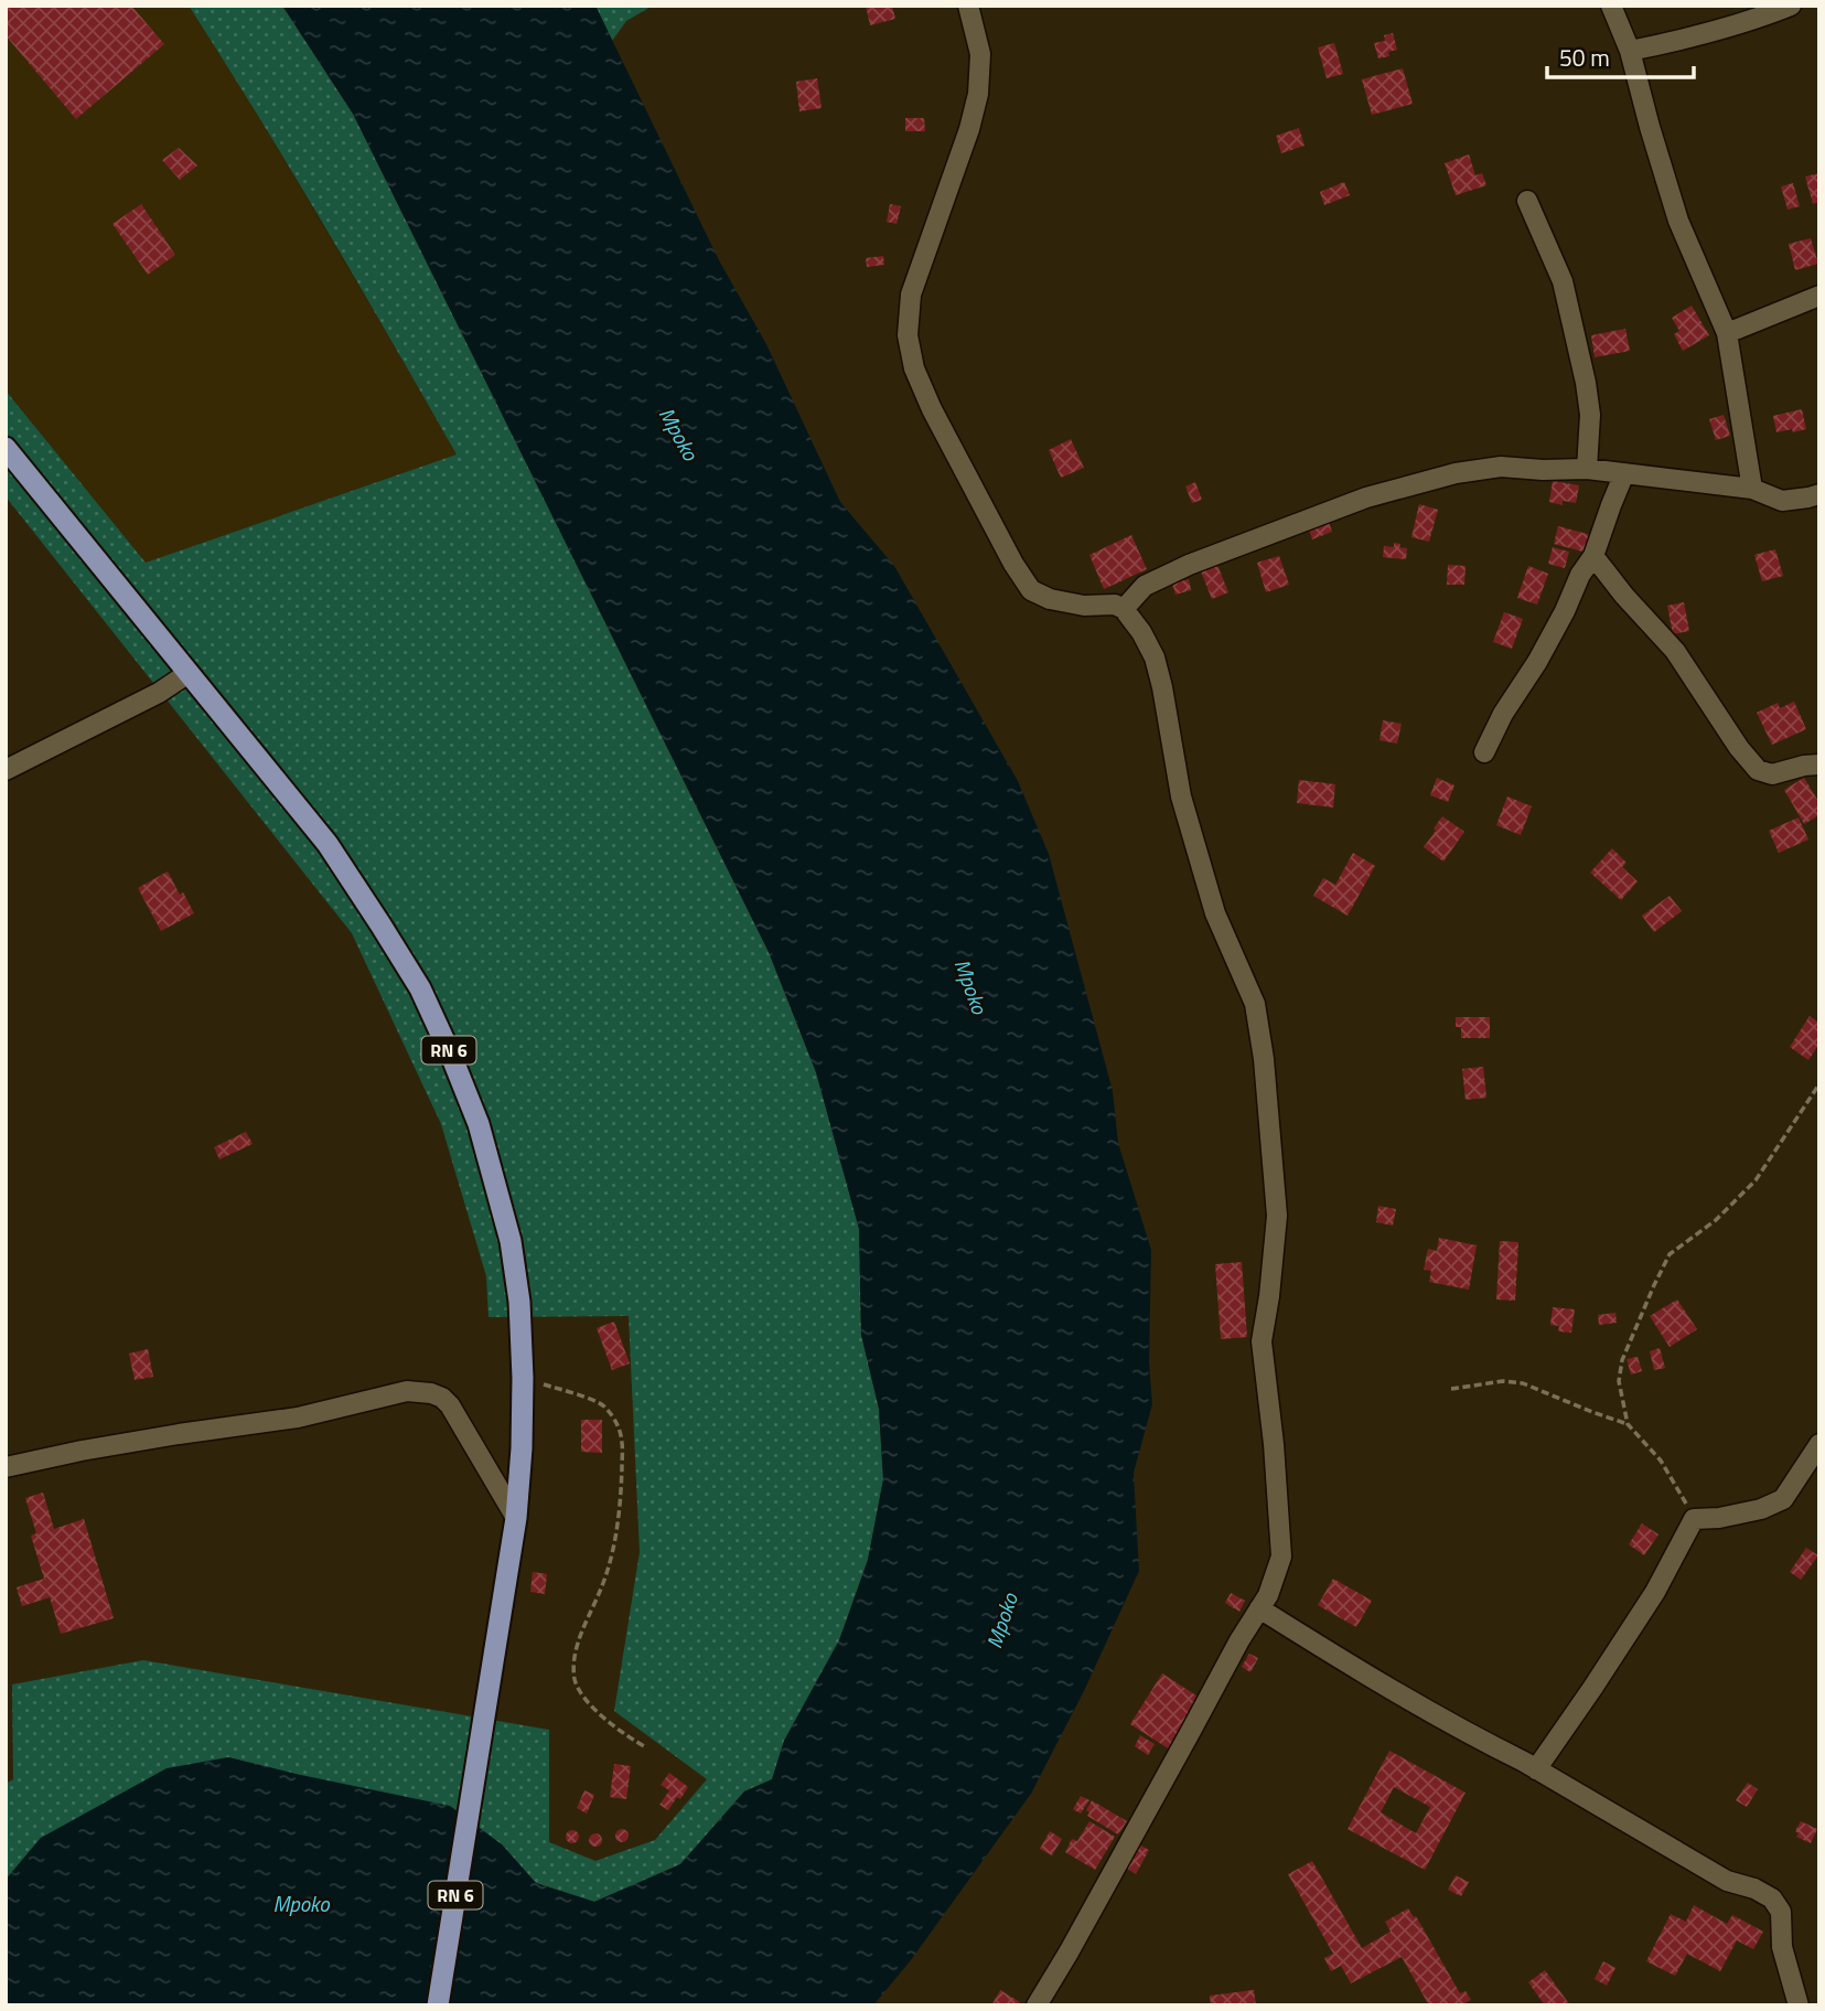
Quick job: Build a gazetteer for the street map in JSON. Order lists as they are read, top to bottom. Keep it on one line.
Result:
{"streets":{"main road":["RN 6"]},"water":["Mpoko"],"scale_bar":"50 m"}
